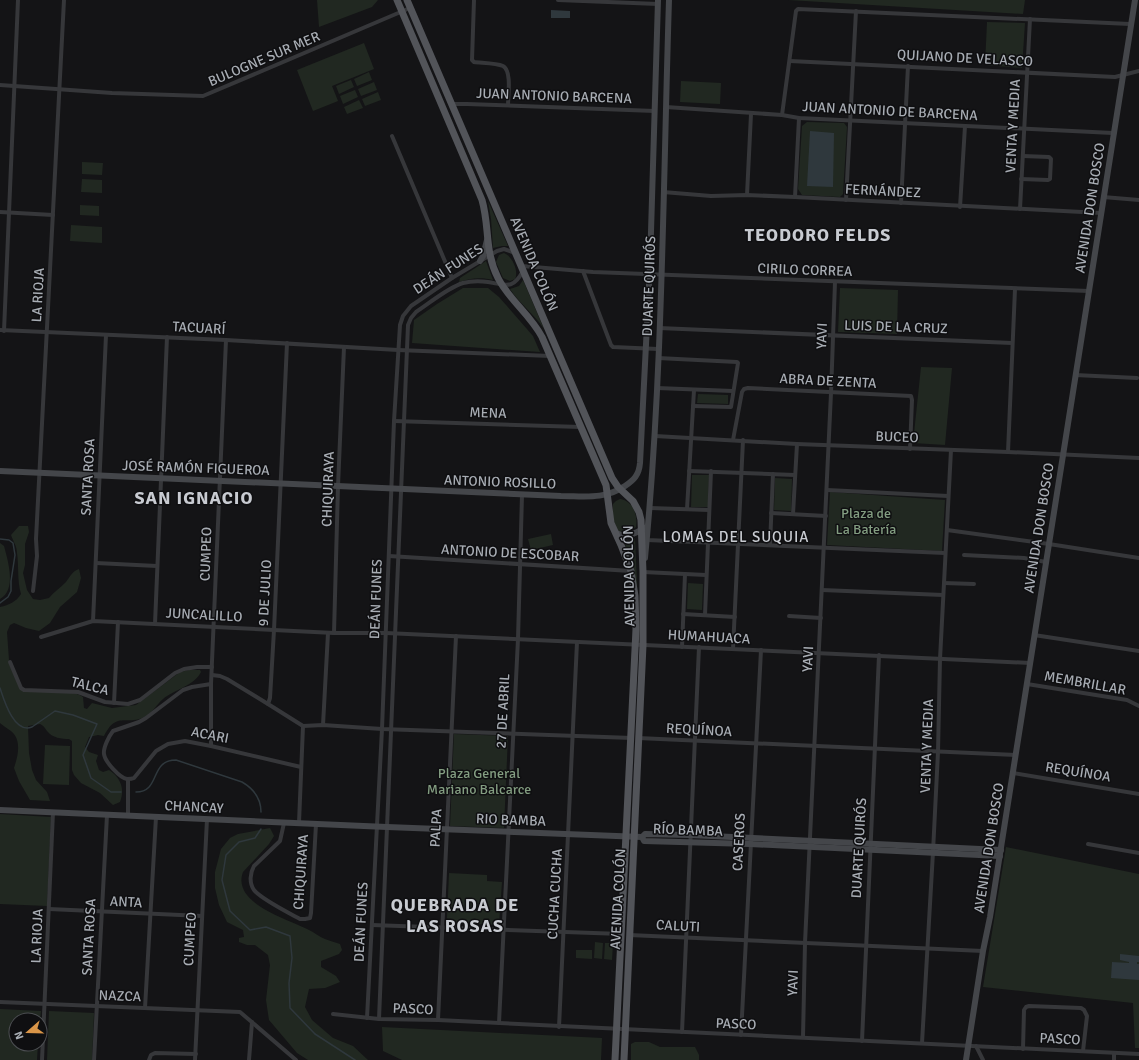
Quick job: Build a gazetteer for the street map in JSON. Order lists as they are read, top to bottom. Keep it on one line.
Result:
{"streets":{"main road":["AVENIDA DON BOSCO","AVENIDA COLÓN","DUARTE QUIRÓS","JOSÉ RAMÓN FIGUEROA","ANTONIO ROSILLO","CHANCAY","RIO BAMBA","RÍO BAMBA"],"street":["QUIJANO DE VELASCO","BULOGNE SUR MER","JUAN ANTONIO BARCENA","JUAN ANTONIO DE BARCENA","VENTA Y MEDIA","FERNÁNDEZ","DEÁN FUNES","CIRILO CORREA","LA RIOJA","LUIS DE LA CRUZ","TACUARÍ","YAVI","ABRA DE ZENTA","MENA","BUCEO","SANTA ROSA","CHIQUIRAYA","ANTONIO DE ESCOBAR","CUMPEO","9 DE JULIO","JUNCALILLO","HUMAHUACA","MEMBRILLAR","TALCA","27 DE ABRIL","REQUÍNOA","ACARI","PALPA","CASEROS","CUCHA CUCHA","ANTA","CALUTI","NAZCA","PASCO"]},"crossings":[["QUIJANO DE VELASCO","VENTA Y MEDIA"],["QUIJANO DE VELASCO","AVENIDA DON BOSCO"],["BULOGNE SUR MER","AVENIDA COLÓN"],["BULOGNE SUR MER","LA RIOJA"],["JUAN ANTONIO BARCENA","AVENIDA COLÓN"],["JUAN ANTONIO BARCENA","DUARTE QUIRÓS"],["JUAN ANTONIO DE BARCENA","VENTA Y MEDIA"],["JUAN ANTONIO DE BARCENA","AVENIDA DON BOSCO"],["JUAN ANTONIO DE BARCENA","DUARTE QUIRÓS"],["VENTA Y MEDIA","FERNÁNDEZ"],["VENTA Y MEDIA","BUCEO"],["VENTA Y MEDIA","HUMAHUACA"],["VENTA Y MEDIA","REQUÍNOA"],["VENTA Y MEDIA","RÍO BAMBA"],["VENTA Y MEDIA","CALUTI"],["VENTA Y MEDIA","PASCO"],["FERNÁNDEZ","AVENIDA DON BOSCO"],["FERNÁNDEZ","DUARTE QUIRÓS"],["AVENIDA DON BOSCO","CIRILO CORREA"],["AVENIDA DON BOSCO","BUCEO"],["AVENIDA DON BOSCO","HUMAHUACA"],["AVENIDA DON BOSCO","MEMBRILLAR"],["AVENIDA DON BOSCO","REQUÍNOA"],["AVENIDA DON BOSCO","RÍO BAMBA"],["AVENIDA DON BOSCO","CALUTI"],["AVENIDA DON BOSCO","PASCO"],["AVENIDA COLÓN","DEÁN FUNES"],["AVENIDA COLÓN","CIRILO CORREA"],["AVENIDA COLÓN","DUARTE QUIRÓS"],["AVENIDA COLÓN","TACUARÍ"],["AVENIDA COLÓN","MENA"],["AVENIDA COLÓN","ANTONIO ROSILLO"],["AVENIDA COLÓN","ANTONIO DE ESCOBAR"],["AVENIDA COLÓN","HUMAHUACA"],["AVENIDA COLÓN","REQUÍNOA"],["AVENIDA COLÓN","RIO BAMBA"],["AVENIDA COLÓN","CALUTI"],["AVENIDA COLÓN","PASCO"],["DEÁN FUNES","CIRILO CORREA"],["DEÁN FUNES","TACUARÍ"],["DEÁN FUNES","MENA"],["DEÁN FUNES","JOSÉ RAMÓN FIGUEROA"],["DEÁN FUNES","ANTONIO ROSILLO"],["DEÁN FUNES","ANTONIO DE ESCOBAR"],["DEÁN FUNES","JUNCALILLO"],["DEÁN FUNES","HUMAHUACA"],["DEÁN FUNES","REQUÍNOA"],["DEÁN FUNES","CHANCAY"],["DEÁN FUNES","RIO BAMBA"],["DEÁN FUNES","CALUTI"],["DEÁN FUNES","PASCO"],["CIRILO CORREA","DUARTE QUIRÓS"],["CIRILO CORREA","YAVI"],["DUARTE QUIRÓS","LUIS DE LA CRUZ"],["DUARTE QUIRÓS","BUCEO"],["DUARTE QUIRÓS","ANTONIO ROSILLO"],["DUARTE QUIRÓS","HUMAHUACA"],["DUARTE QUIRÓS","REQUÍNOA"],["DUARTE QUIRÓS","RÍO BAMBA"],["DUARTE QUIRÓS","CALUTI"],["DUARTE QUIRÓS","PASCO"],["LA RIOJA","TACUARÍ"],["LA RIOJA","JOSÉ RAMÓN FIGUEROA"],["LA RIOJA","CHANCAY"],["LA RIOJA","ANTA"],["LA RIOJA","NAZCA"],["LUIS DE LA CRUZ","YAVI"],["TACUARÍ","SANTA ROSA"],["TACUARÍ","CHIQUIRAYA"],["TACUARÍ","CUMPEO"],["TACUARÍ","9 DE JULIO"],["YAVI","ABRA DE ZENTA"],["YAVI","BUCEO"],["YAVI","HUMAHUACA"],["YAVI","REQUÍNOA"],["YAVI","RÍO BAMBA"],["YAVI","CALUTI"],["YAVI","PASCO"],["ABRA DE ZENTA","BUCEO"],["JOSÉ RAMÓN FIGUEROA","SANTA ROSA"],["JOSÉ RAMÓN FIGUEROA","ANTONIO ROSILLO"],["JOSÉ RAMÓN FIGUEROA","CHIQUIRAYA"],["JOSÉ RAMÓN FIGUEROA","CUMPEO"],["JOSÉ RAMÓN FIGUEROA","9 DE JULIO"],["SANTA ROSA","JUNCALILLO"],["SANTA ROSA","CHANCAY"],["SANTA ROSA","ANTA"],["SANTA ROSA","NAZCA"],["ANTONIO ROSILLO","27 DE ABRIL"],["CHIQUIRAYA","JUNCALILLO"],["CHIQUIRAYA","CHANCAY"],["ANTONIO DE ESCOBAR","27 DE ABRIL"],["CUMPEO","JUNCALILLO"],["CUMPEO","TALCA"],["CUMPEO","ACARI"],["CUMPEO","CHANCAY"],["CUMPEO","ANTA"],["CUMPEO","NAZCA"],["9 DE JULIO","JUNCALILLO"],["JUNCALILLO","HUMAHUACA"],["HUMAHUACA","27 DE ABRIL"],["HUMAHUACA","PALPA"],["HUMAHUACA","CASEROS"],["HUMAHUACA","CUCHA CUCHA"],["27 DE ABRIL","REQUÍNOA"],["27 DE ABRIL","RIO BAMBA"],["27 DE ABRIL","CALUTI"],["27 DE ABRIL","PASCO"],["REQUÍNOA","PALPA"],["REQUÍNOA","CASEROS"],["REQUÍNOA","CUCHA CUCHA"],["CHANCAY","RIO BAMBA"],["RIO BAMBA","PALPA"],["RIO BAMBA","RÍO BAMBA"],["RIO BAMBA","CUCHA CUCHA"],["PALPA","CALUTI"],["PALPA","PASCO"],["RÍO BAMBA","CASEROS"],["CASEROS","CALUTI"],["CASEROS","PASCO"],["CUCHA CUCHA","CALUTI"],["CUCHA CUCHA","PASCO"]],"districts":["TEODORO FELDS","SAN IGNACIO","LOMAS DEL SUQUIA","QUEBRADA DE LAS ROSAS"],"parks":["Plaza de La Batería","Plaza General Mariano Balcarce"],"north":"left"}
